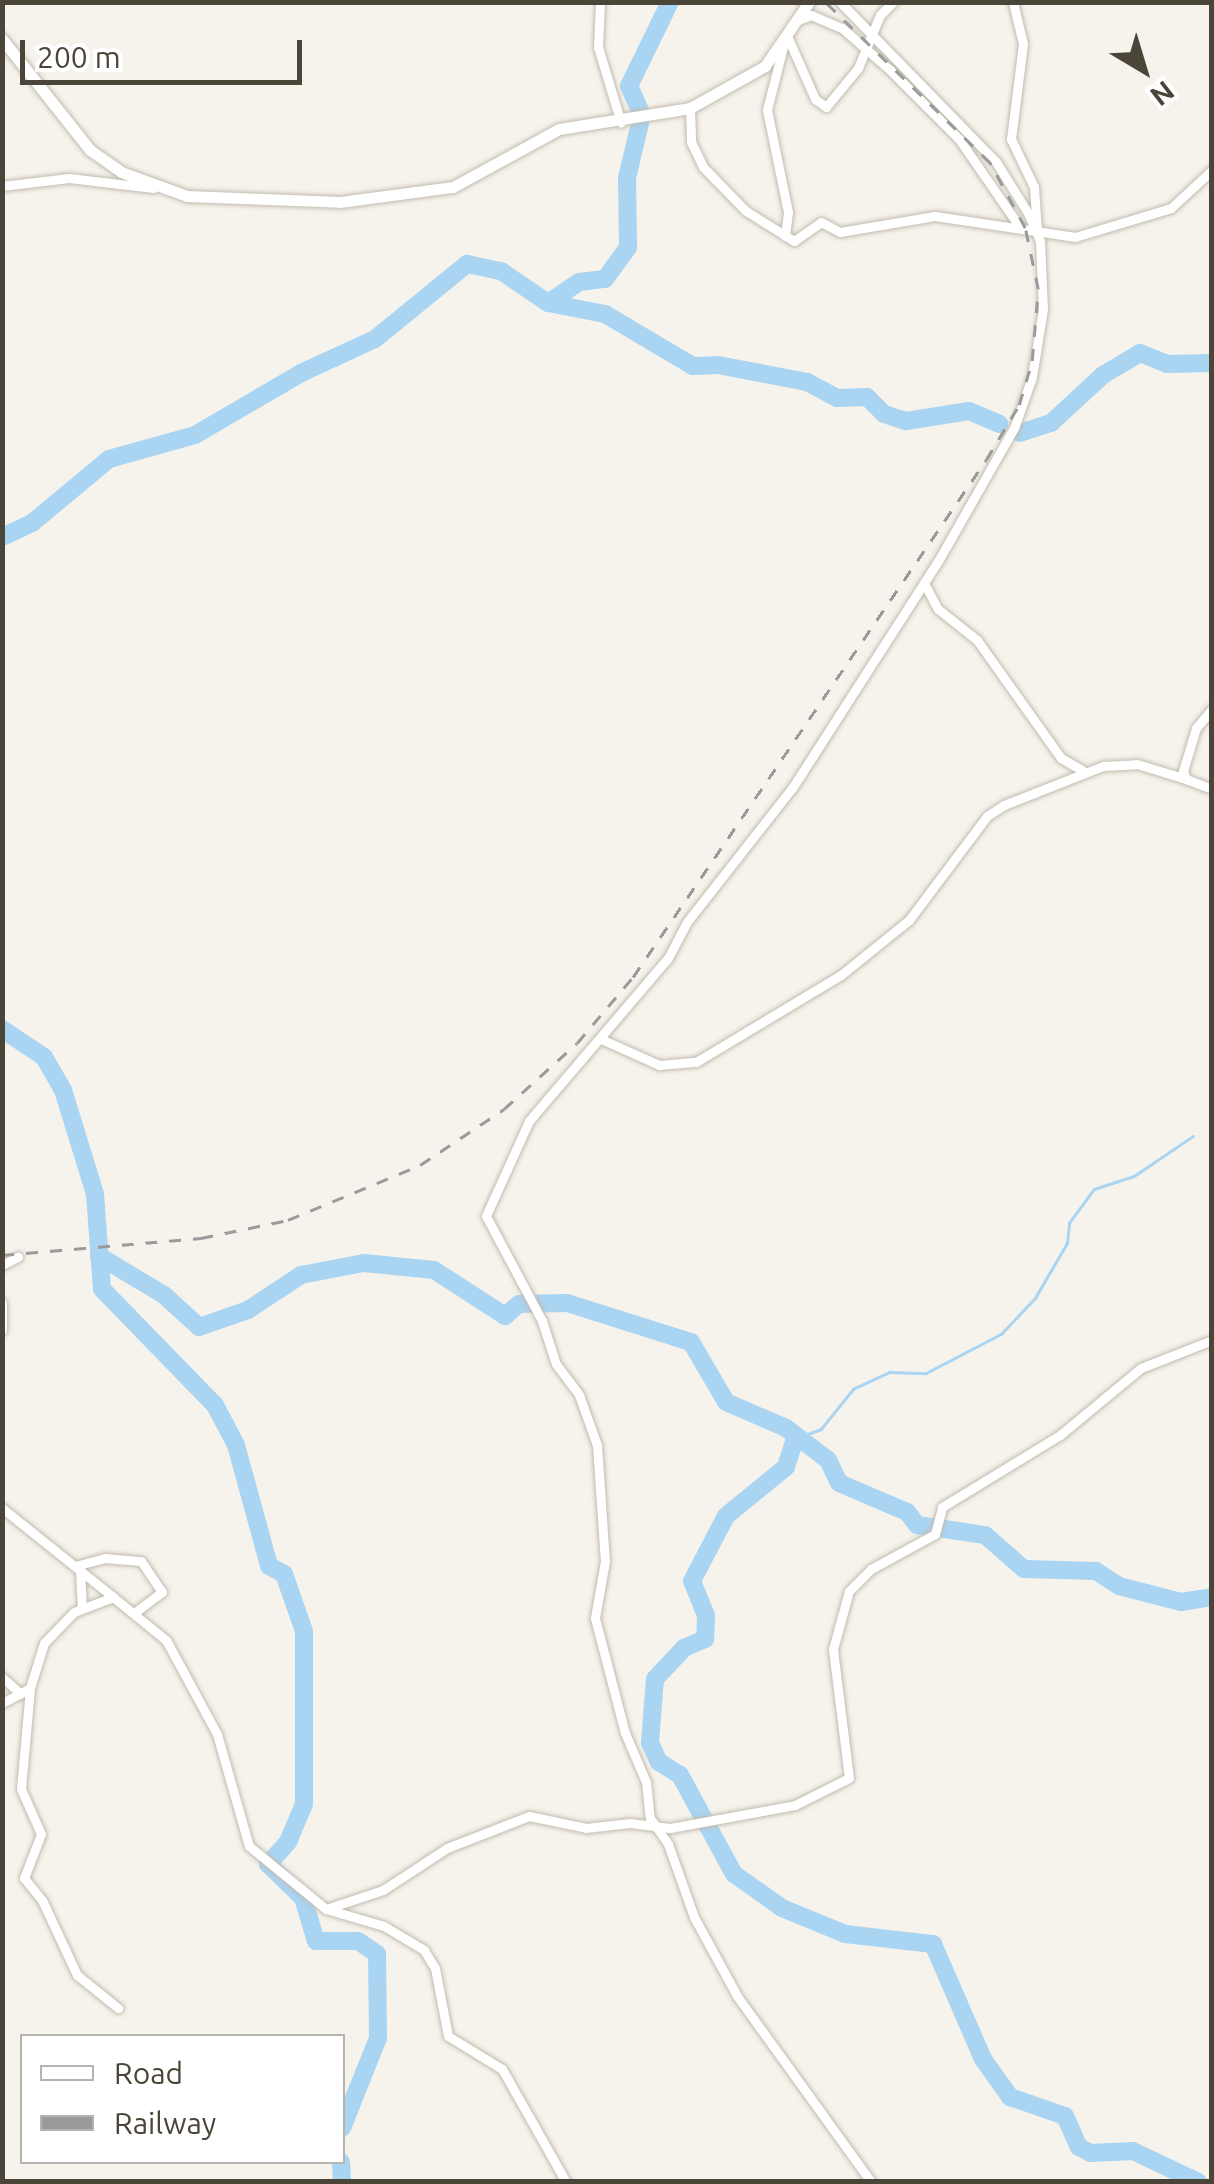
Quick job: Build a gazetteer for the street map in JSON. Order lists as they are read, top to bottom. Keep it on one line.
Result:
{"legend":["Road","Railway"],"scale_bar":"200 m","north":"bottom right"}
